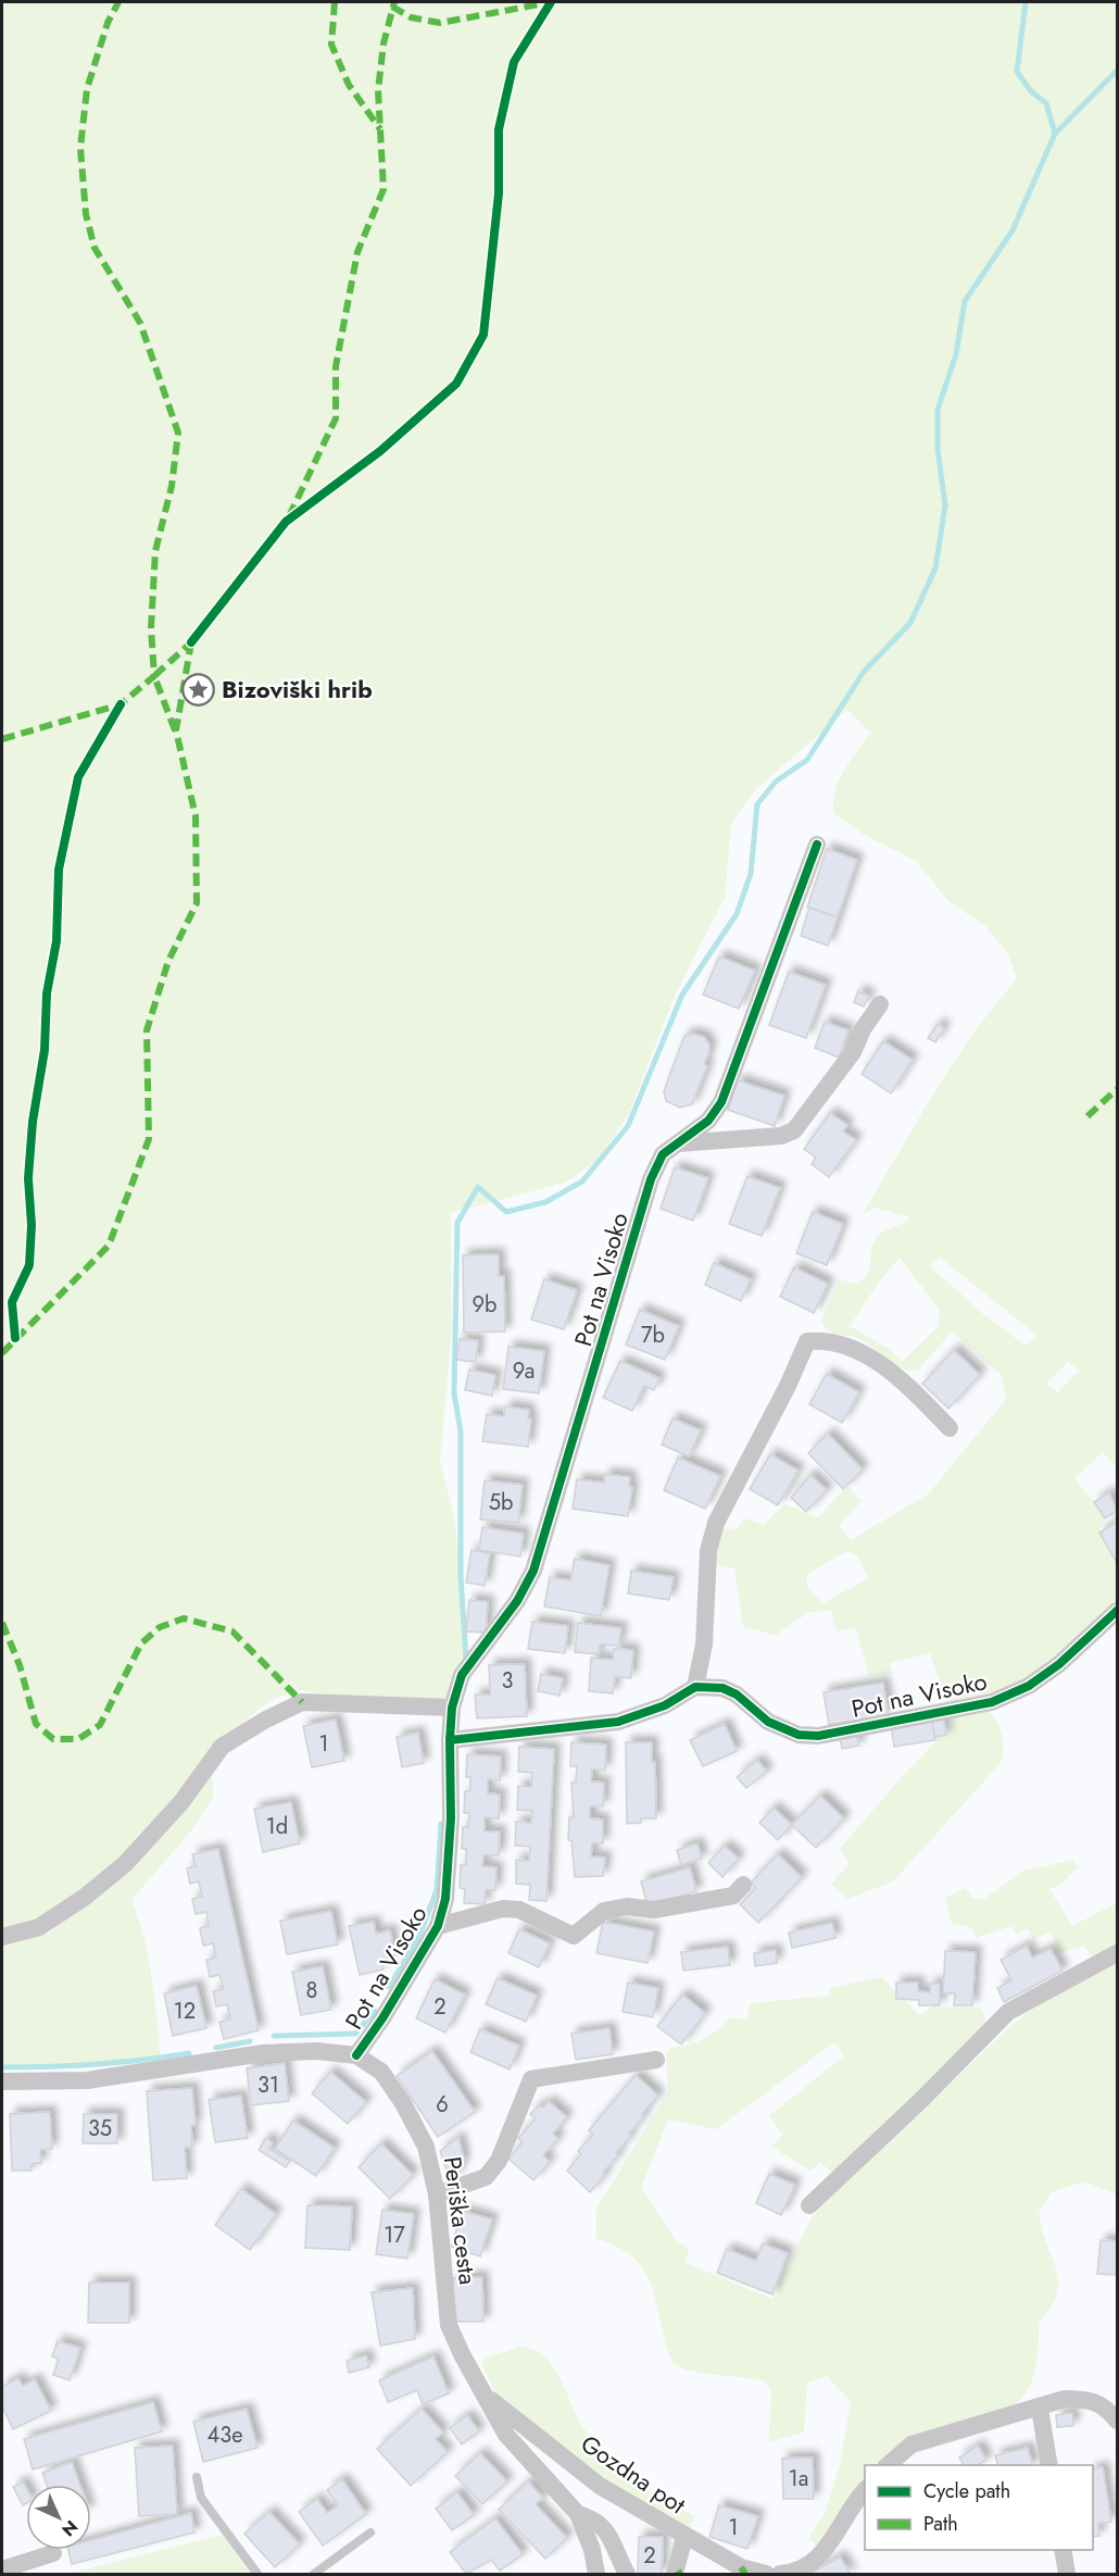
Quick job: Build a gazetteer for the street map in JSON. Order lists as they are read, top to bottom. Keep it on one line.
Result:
{"streets":{"street":["Pot na Visoko","Periška cesta","Gozdna pot"]},"crossings":[["Pot na Visoko","Periška cesta"],["Periška cesta","Gozdna pot"]],"places":{"place":["Bizoviški hrib"]},"house_numbers":["9b","7b","9a","5b","3","1","1d","8","2","12","31","6","35","17","43e","1a","1","2"],"legend":["Cycle path","Path"],"north":"bottom right"}
